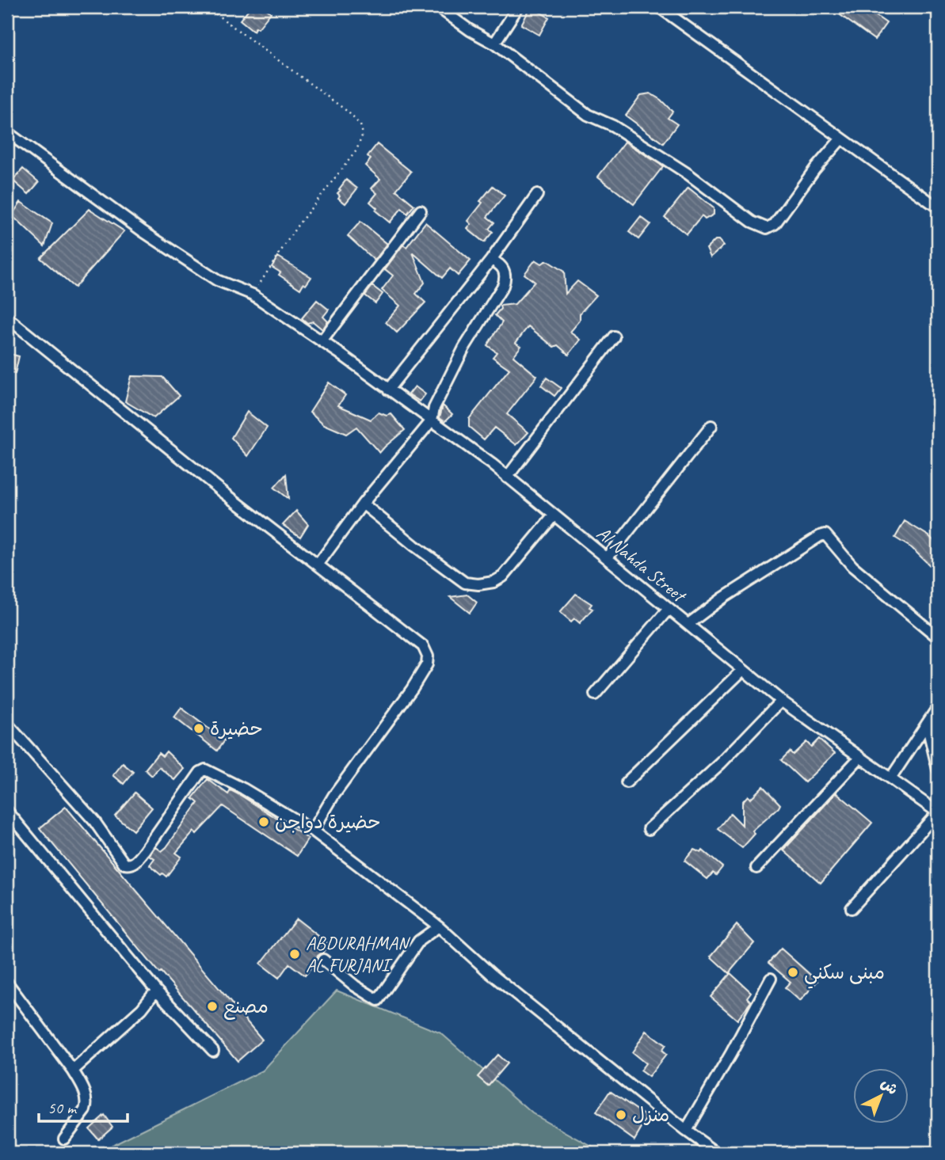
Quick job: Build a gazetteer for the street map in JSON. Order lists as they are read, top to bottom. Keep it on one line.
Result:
{"streets":{"street":["Al Nahda Street"]},"places":["حضيرة","حضيرة دواجن","ABDURAHMAN AL FURJANI","مبنى سكني","مصنع","منزل"],"scale_bar":"50 m","north":"top right"}
